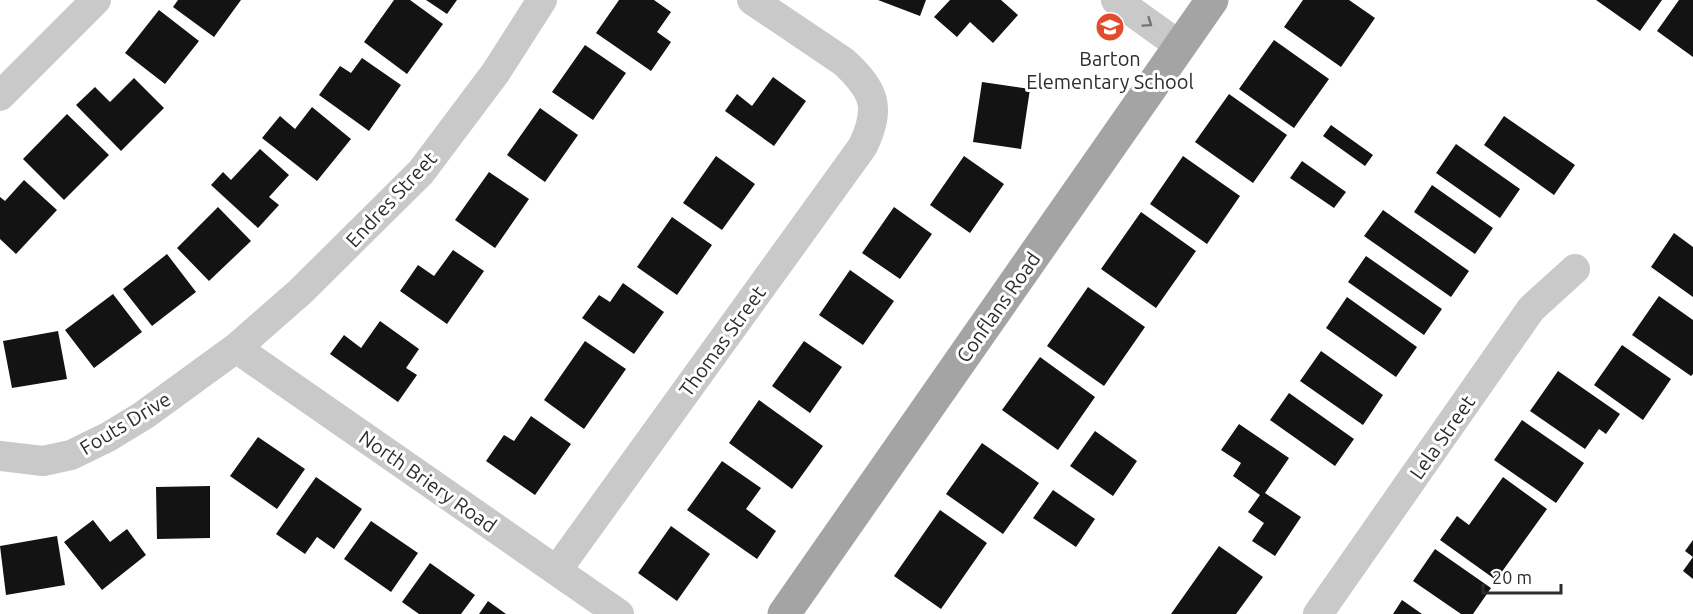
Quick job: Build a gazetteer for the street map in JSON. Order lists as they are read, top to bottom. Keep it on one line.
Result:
{"streets":{"main road":["Conflans Road"],"street":["Endres Street","Thomas Street","Fouts Drive","Lela Street","North Briery Road"]},"crossings":[["Endres Street","Fouts Drive"],["Endres Street","North Briery Road"],["Thomas Street","North Briery Road"],["Fouts Drive","North Briery Road"]],"places":{"school or university":["Barton Elementary School"]},"scale_bar":"20 m"}
